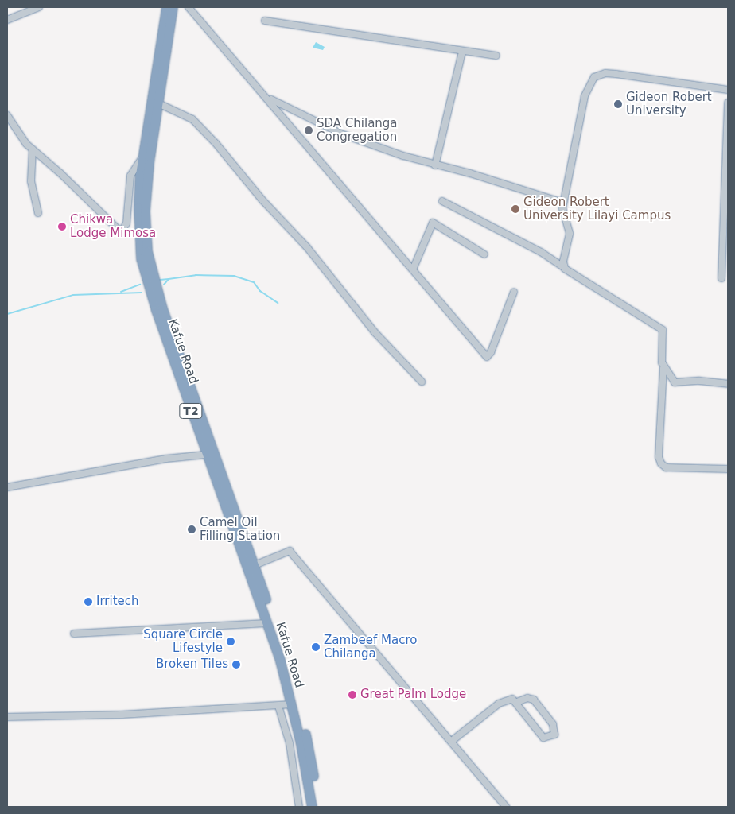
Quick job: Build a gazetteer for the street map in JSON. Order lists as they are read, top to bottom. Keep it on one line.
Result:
{"streets":{"highway":["Kafue Road","T2"]},"places":["Gideon Robert University","SDA Chilanga Congregation","Gideon Robert University Lilayi Campus","Chikwa Lodge Mimosa","Camel Oil Filling Station","Irritech","Square Circle Lifestyle","Zambeef Macro Chilanga","Broken Tiles","Great Palm Lodge"]}
